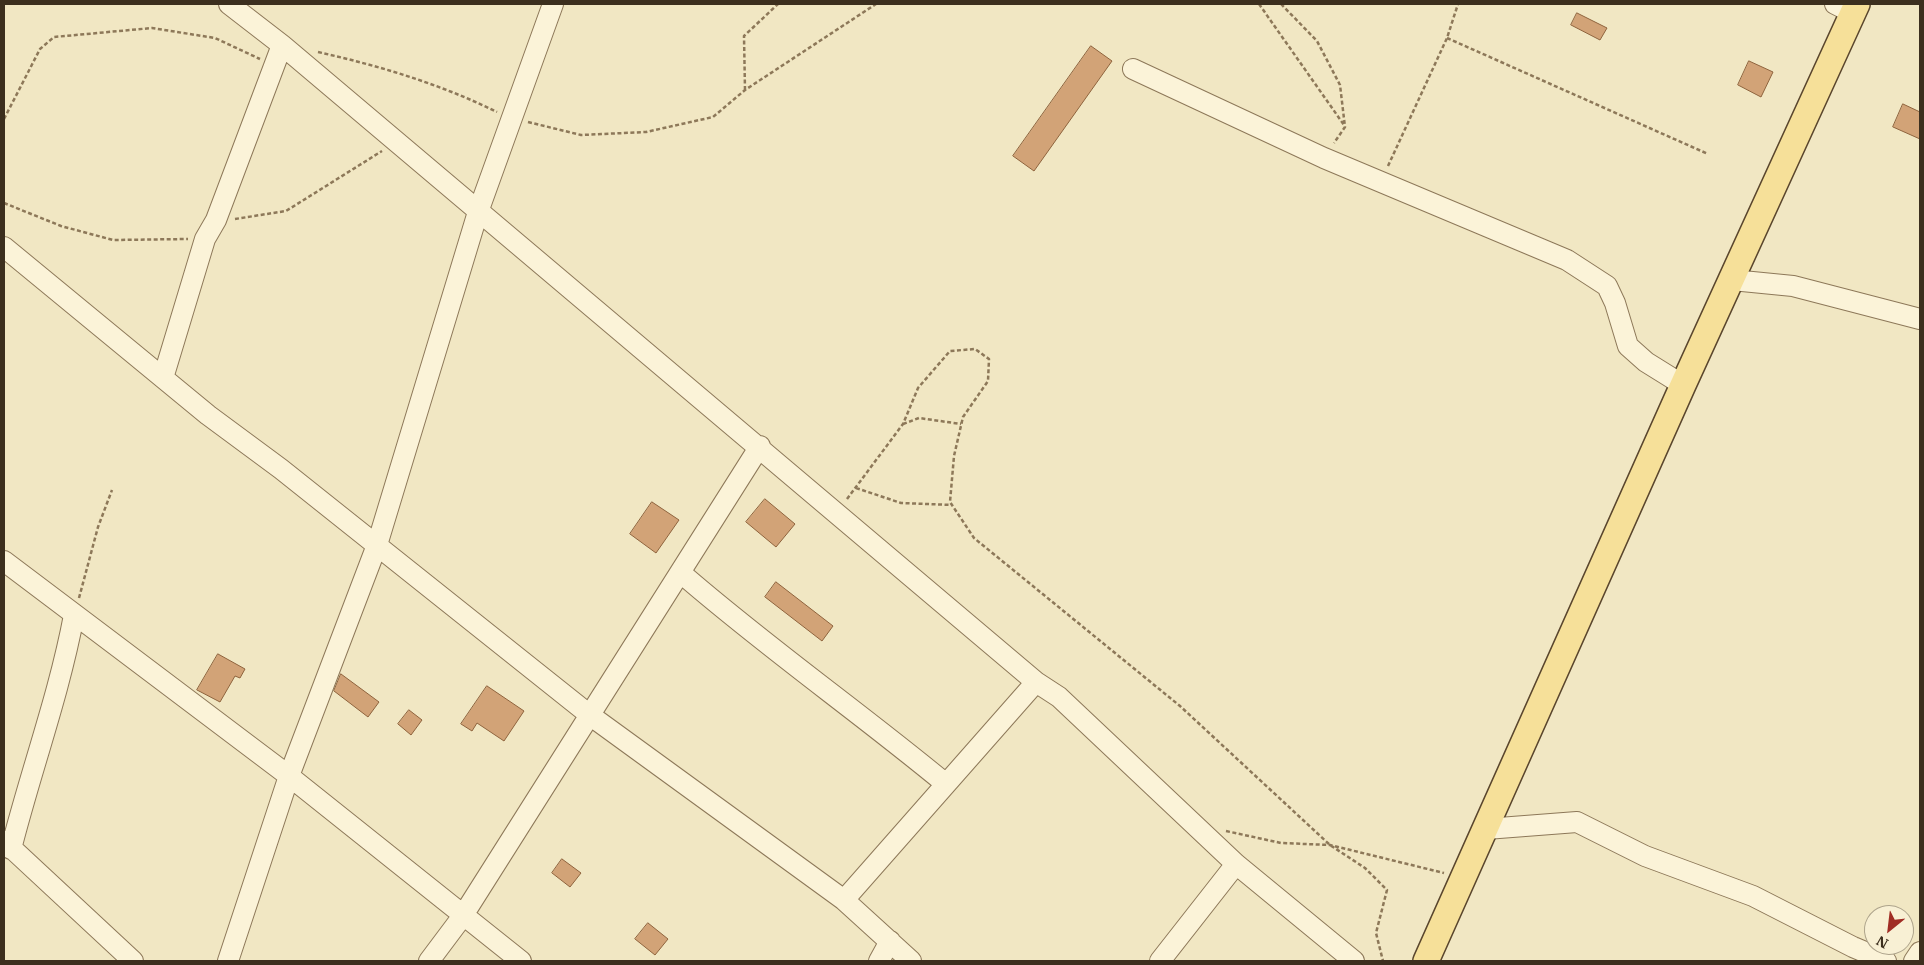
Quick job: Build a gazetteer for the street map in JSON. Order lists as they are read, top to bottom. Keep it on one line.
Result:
{"north":"bottom left"}
